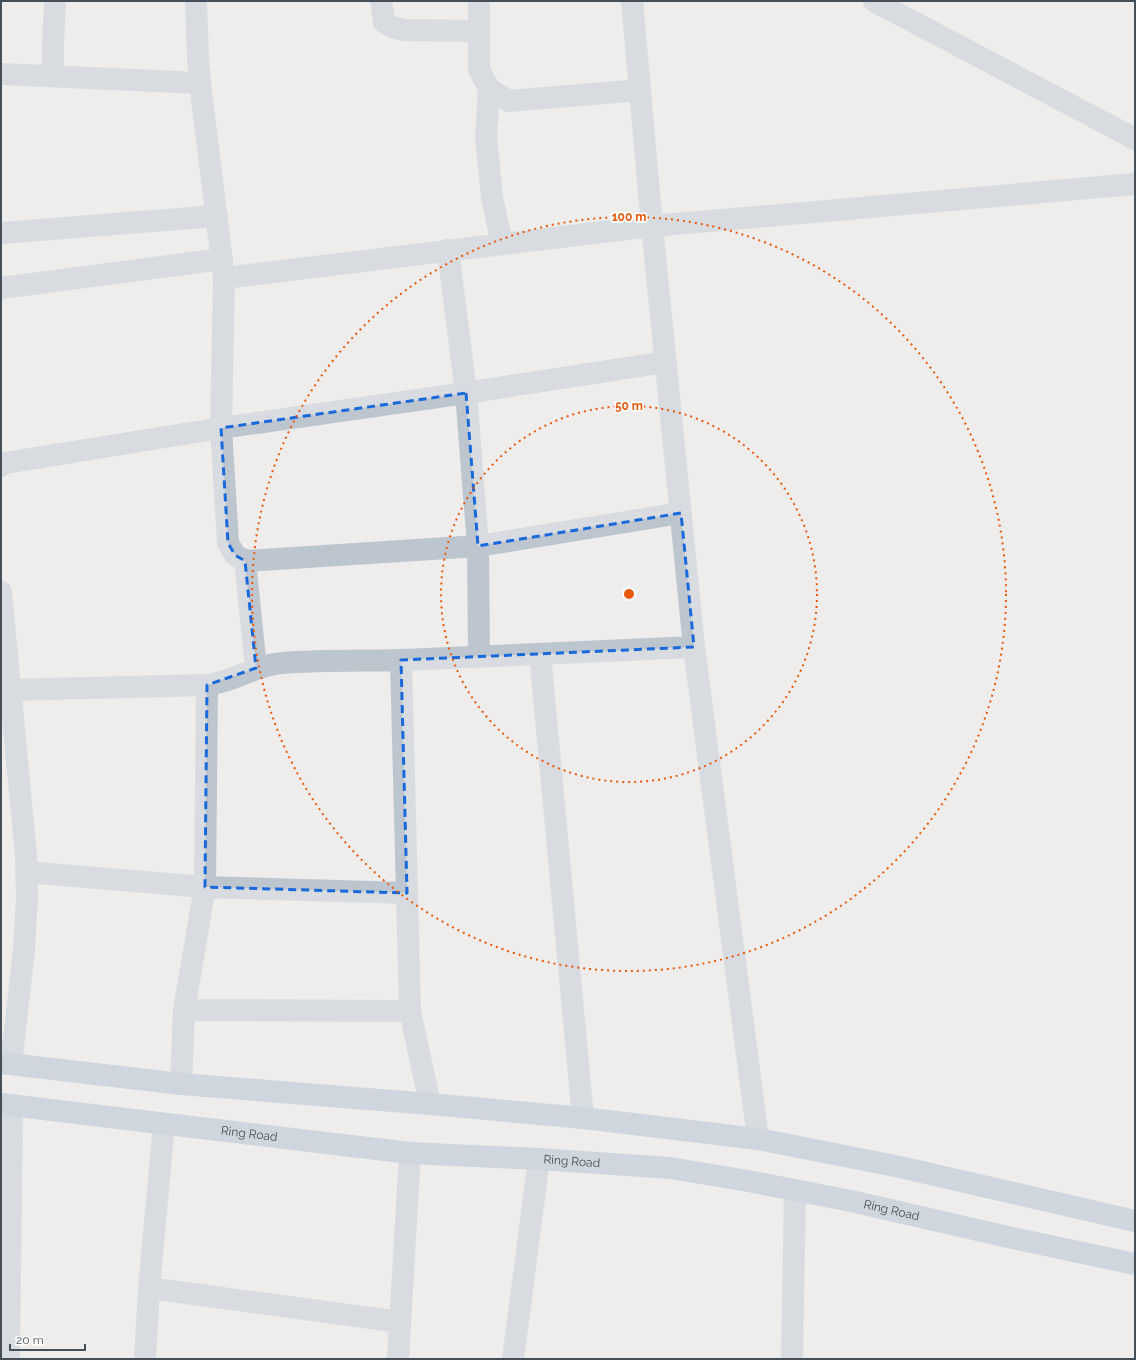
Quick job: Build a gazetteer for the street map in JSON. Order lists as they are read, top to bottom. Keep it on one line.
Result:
{"streets":{"main road":["Ring Road"]},"scale_bar":"20 m","rings":["100 m","50 m"]}
